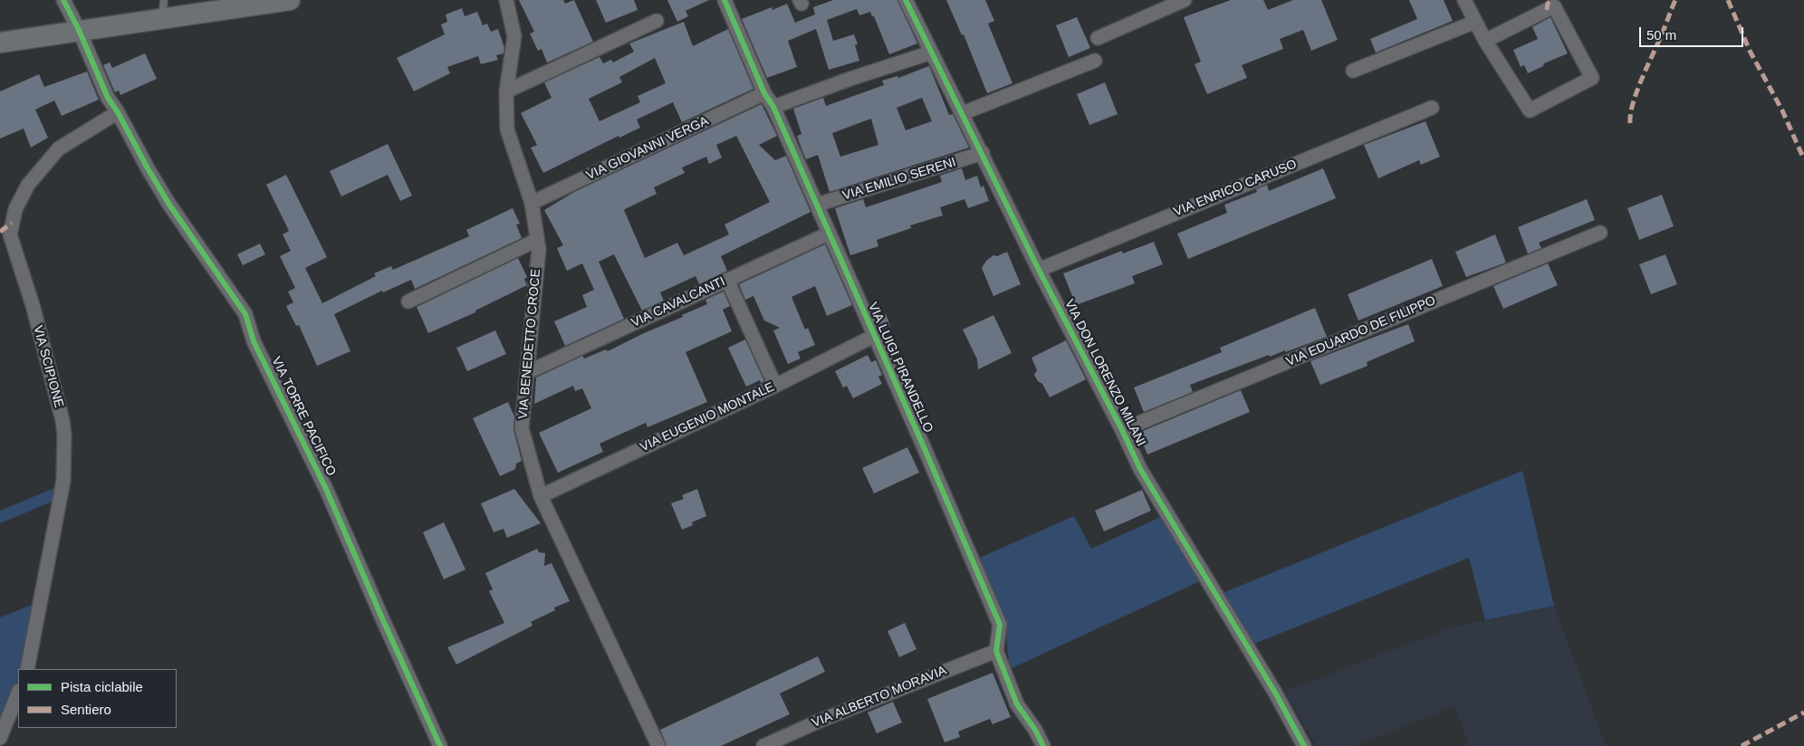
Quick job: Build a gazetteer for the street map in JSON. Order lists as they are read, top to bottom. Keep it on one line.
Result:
{"streets":{"street":["VIA GIOVANNI VERGA","VIA EMILIO SERENI","VIA ENRICO CARUSO","VIA CAVALCANTI","VIA EDUARDO DE FILIPPO","VIA BENEDETTO CROCE","VIA SCIPIONE","VIA LUIGI PIRANDELLO","VIA DON LORENZO MILANI","VIA TORRE PACIFICO","VIA EUGENIO MONTALE","VIA ALBERTO MORAVIA"]},"crossings":[["VIA GIOVANNI VERGA","VIA BENEDETTO CROCE"],["VIA GIOVANNI VERGA","VIA LUIGI PIRANDELLO"],["VIA EMILIO SERENI","VIA LUIGI PIRANDELLO"],["VIA EMILIO SERENI","VIA DON LORENZO MILANI"],["VIA ENRICO CARUSO","VIA DON LORENZO MILANI"],["VIA CAVALCANTI","VIA BENEDETTO CROCE"],["VIA CAVALCANTI","VIA LUIGI PIRANDELLO"],["VIA EDUARDO DE FILIPPO","VIA DON LORENZO MILANI"],["VIA BENEDETTO CROCE","VIA EUGENIO MONTALE"],["VIA SCIPIONE","VIA TORRE PACIFICO"],["VIA LUIGI PIRANDELLO","VIA EUGENIO MONTALE"],["VIA LUIGI PIRANDELLO","VIA ALBERTO MORAVIA"]],"legend":["Pista ciclabile","Sentiero"],"scale_bar":"50 m"}
